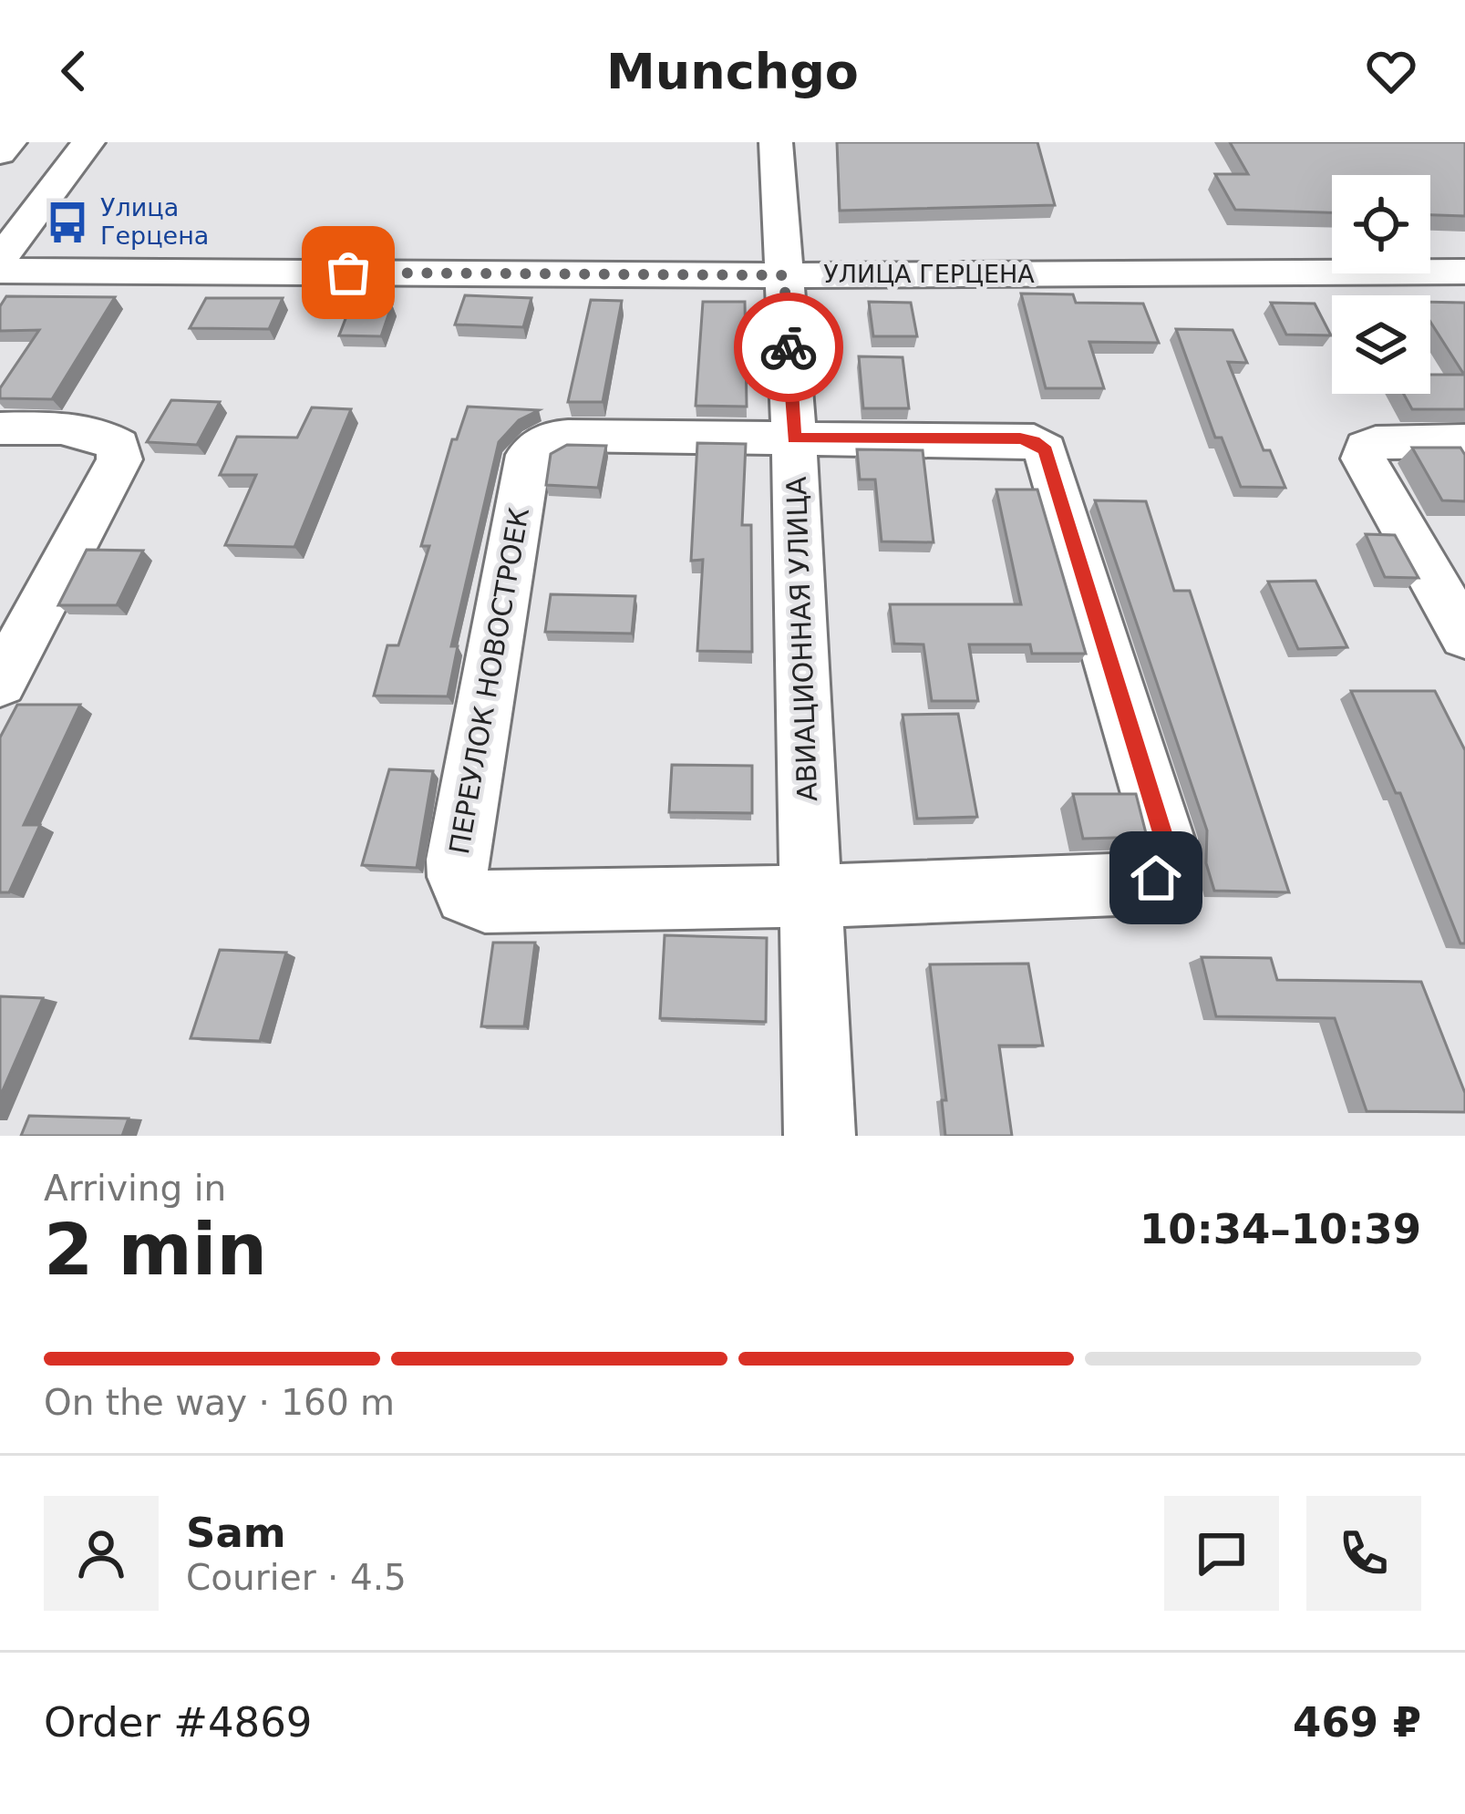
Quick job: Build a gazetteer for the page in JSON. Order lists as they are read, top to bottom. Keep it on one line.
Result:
{"streets":{"street":["УЛИЦА ГЕРЦЕНА","АВИАЦИОННАЯ УЛИЦА","ПЕРЕУЛОК НОВОСТРОЕК"]},"crossings":[["УЛИЦА ГЕРЦЕНА","АВИАЦИОННАЯ УЛИЦА"],["АВИАЦИОННАЯ УЛИЦА","ПЕРЕУЛОК НОВОСТРОЕК"]],"places":{"bus stop":["Улица Герцена"]},"page":{"header":"Munchgo","heading":["2 min","Arriving in","10:34–10:39"],"panel":["Sam","Courier · 4.5","Order #4869","469 ₽"],"bar":"On the way · 160 m"}}
